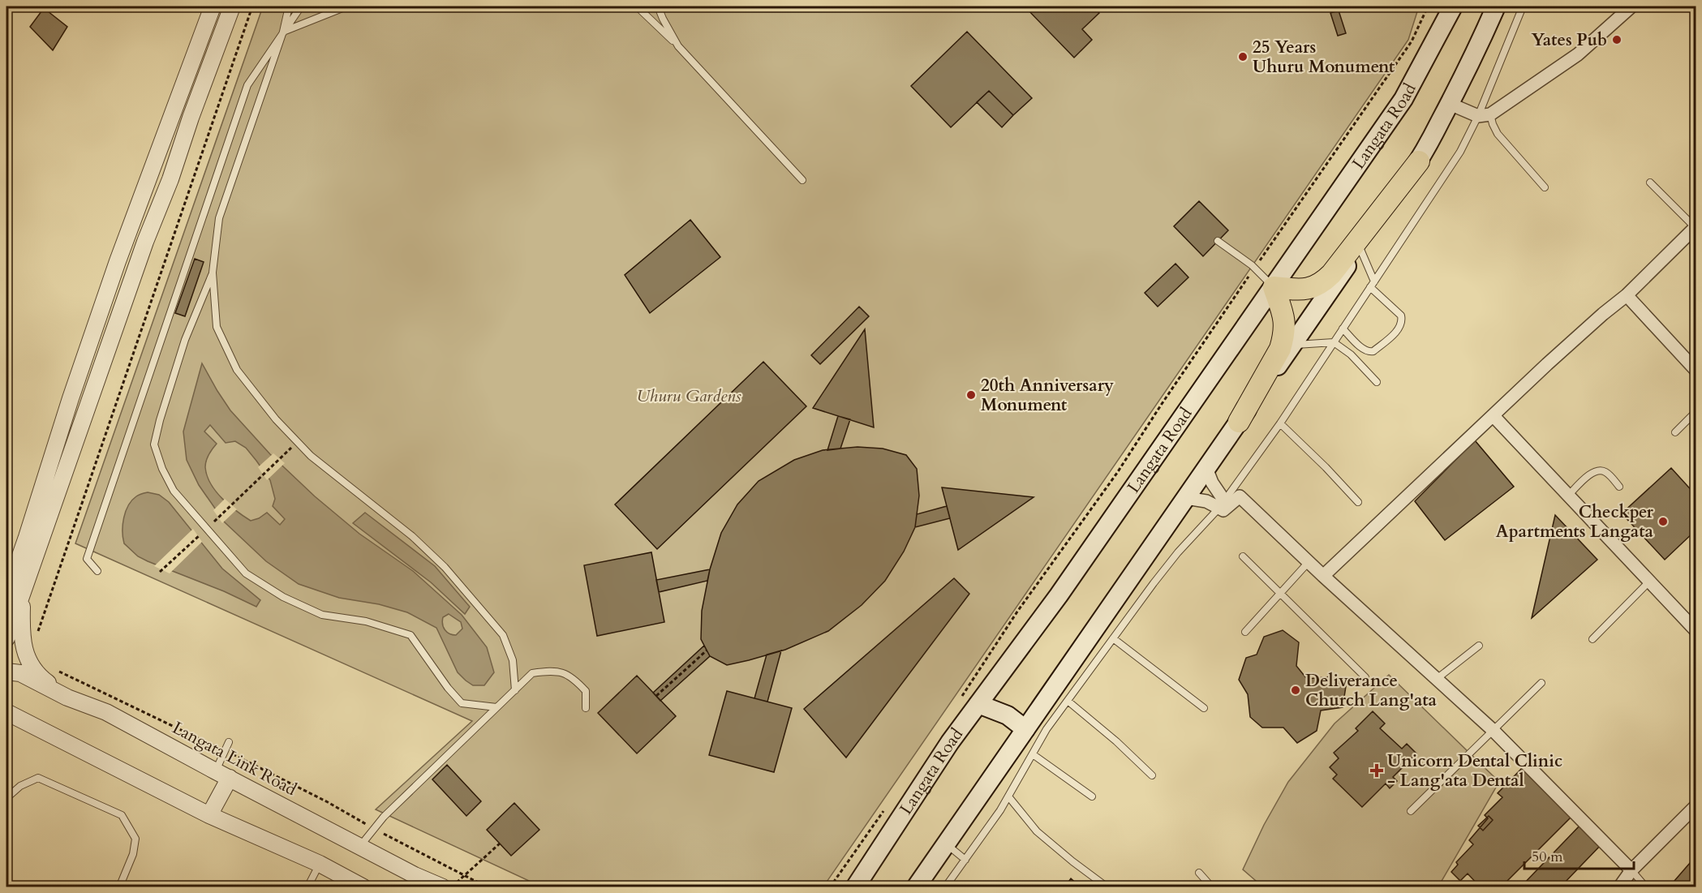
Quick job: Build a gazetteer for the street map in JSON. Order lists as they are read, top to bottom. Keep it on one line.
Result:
{"streets":{"main road":["Langata Road"],"street":["Langata Link Road"]},"parks":["Uhuru Gardens"],"places":{"other":["Yates Pub","25 Years Uhuru Monument","20th Anniversary Monument","Checkper Apartments Langata","Deliverance Church Lang'ata"],"health":["Unicorn Dental Clinic - Lang'ata Dental"]},"scale_bar":"50 m"}
